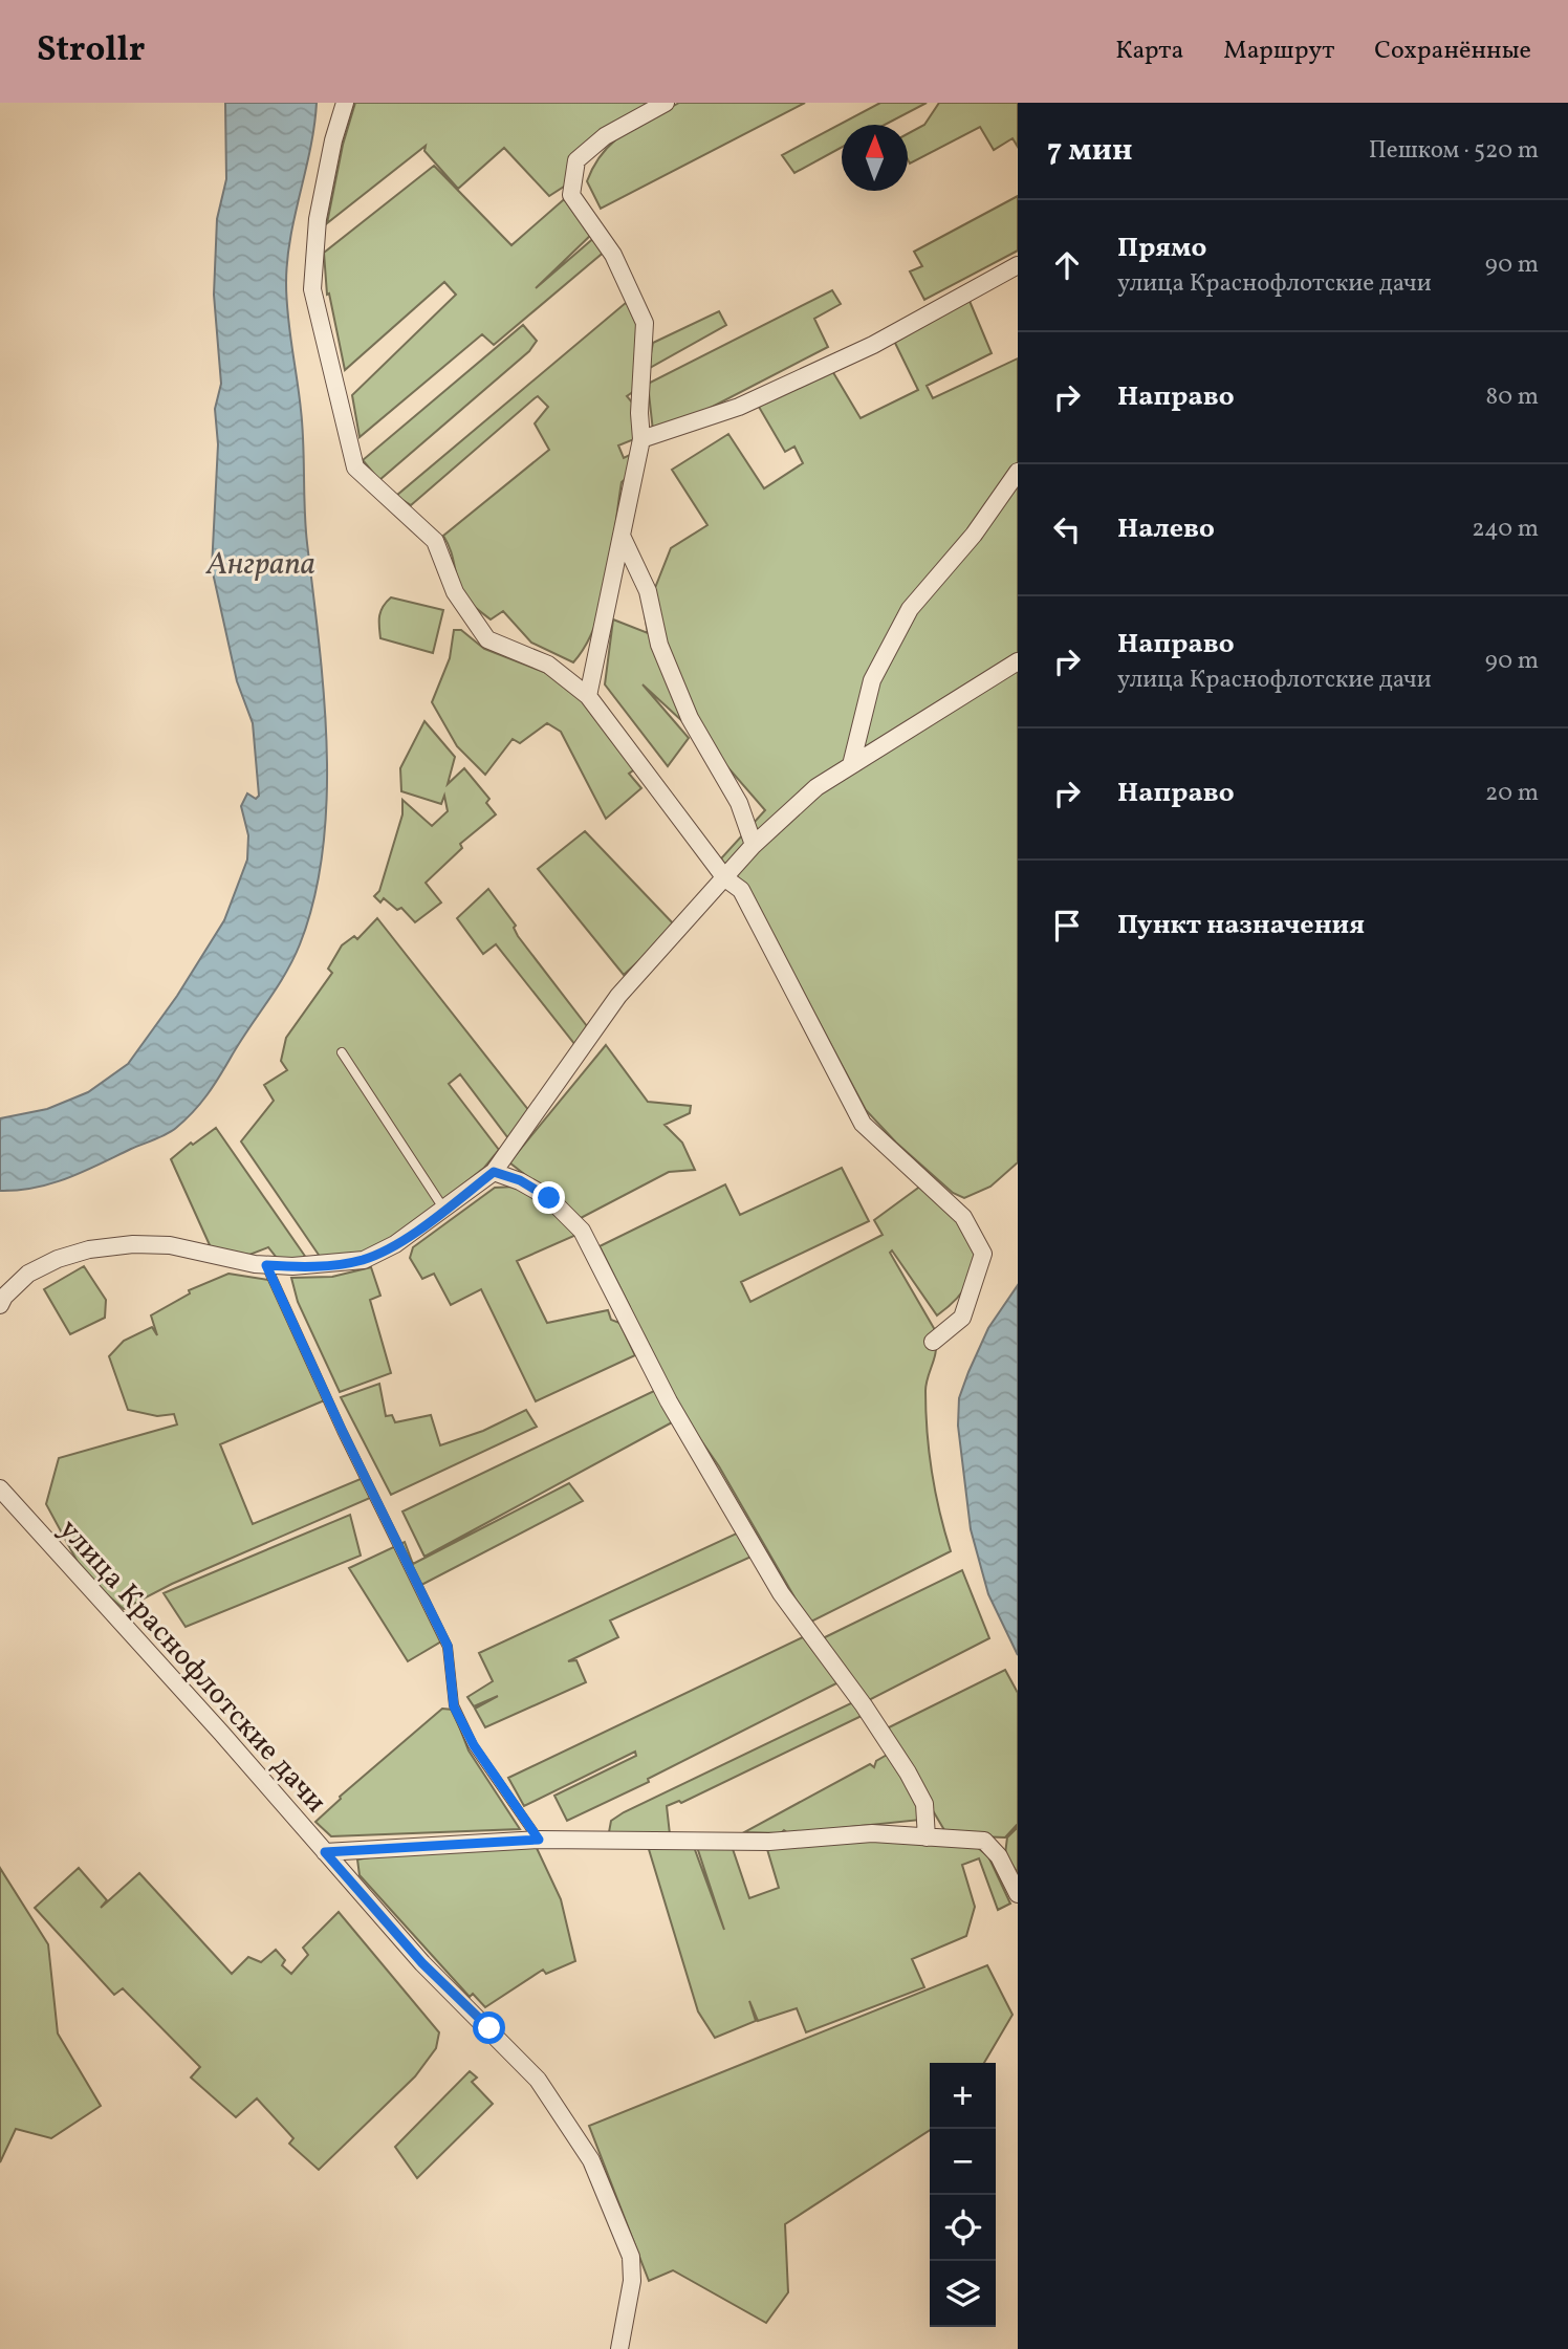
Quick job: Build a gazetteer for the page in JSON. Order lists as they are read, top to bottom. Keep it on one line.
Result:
{"streets":{"street":["улица Краснофлотские дачи"]},"water":["Анграпа"],"north":"top","page":{"header":"Strollr","nav":["Карта","Маршрут","Сохранённые"],"heading":["7 мин","Пешком · 520 m"],"list":[["Прямо","улица Краснофлотские дачи","90 m"],["Направо","80 m"],["Налево","240 m"],["Направо","улица Краснофлотские дачи","90 m"],["Направо","20 m"],"Пункт назначения"],"map_buttons":["+","−"]}}
